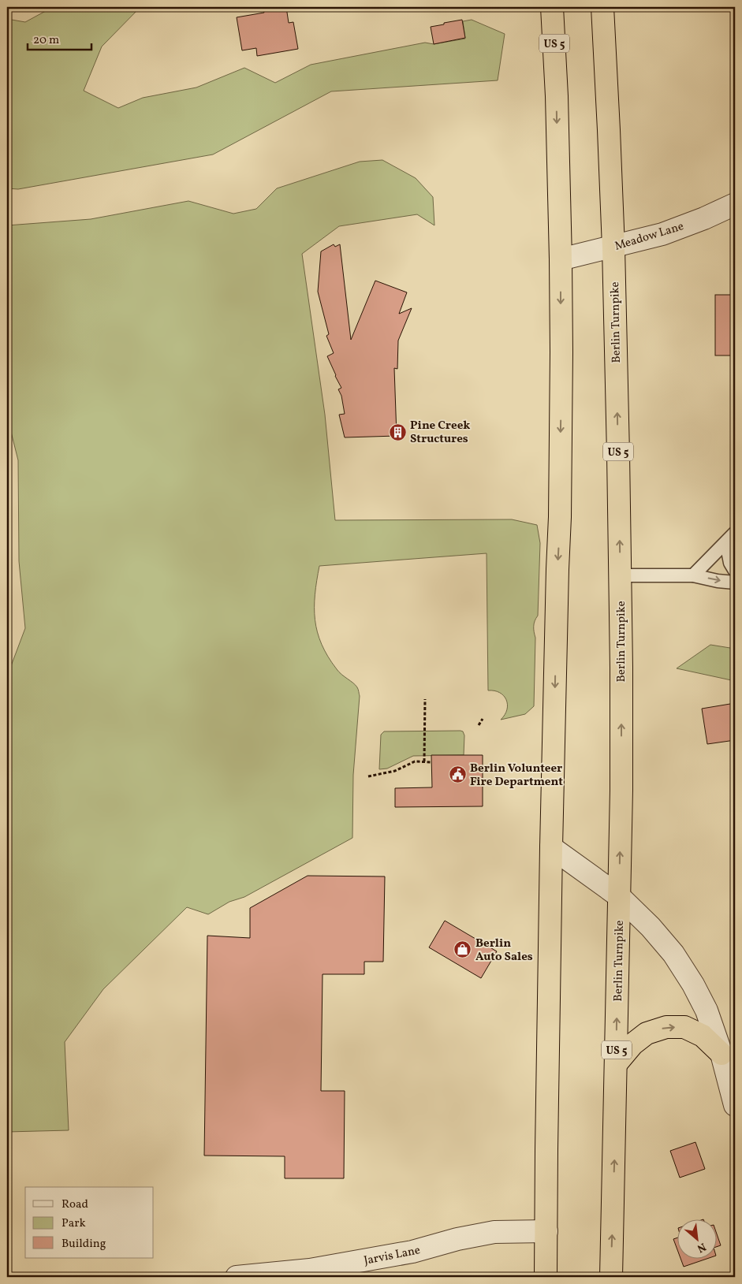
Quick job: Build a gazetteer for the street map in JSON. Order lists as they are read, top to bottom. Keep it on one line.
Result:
{"streets":{"highway":["US 5","Berlin Turnpike"],"street":["Meadow Lane","Jarvis Lane"]},"crossings":[["US 5","Meadow Lane"],["US 5","Jarvis Lane"],["Meadow Lane","Berlin Turnpike"]],"places":{"building":["Pine Creek Structures"],"public building":["Berlin Volunteer Fire Department"],"shop":["Berlin Auto Sales"]},"legend":["Road","Park","Building"],"scale_bar":"20 m","north":"bottom right"}
